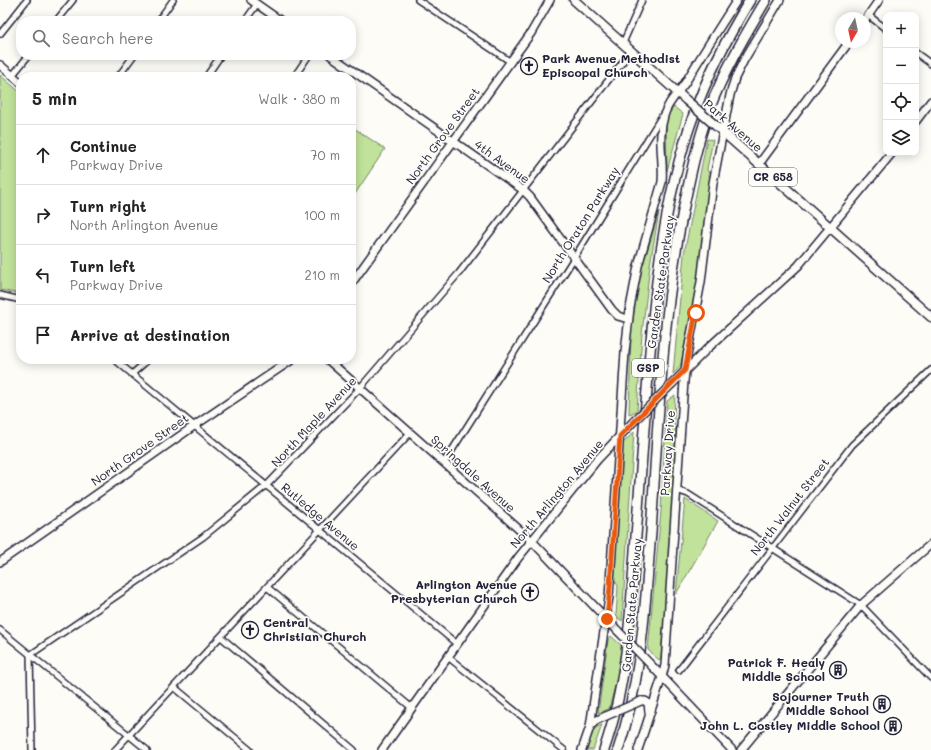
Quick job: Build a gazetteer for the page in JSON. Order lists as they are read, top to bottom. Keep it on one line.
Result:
{"streets":{"highway":["Garden State Parkway","GSP"],"main road":["Park Avenue","North Grove Street","4th Avenue","CR 658","North Oraton Parkway","Parkway Drive","Springdale Avenue","North Arlington Avenue"],"street":["North Maple Avenue","North Walnut Street","Rutledge Avenue"]},"crossings":[["Park Avenue","North Oraton Parkway"],["Park Avenue","North Maple Avenue"],["Park Avenue","Parkway Drive"],["Park Avenue","North Arlington Avenue"],["North Grove Street","4th Avenue"],["North Grove Street","Rutledge Avenue"],["4th Avenue","North Oraton Parkway"],["4th Avenue","North Maple Avenue"],["North Oraton Parkway","Springdale Avenue"],["North Maple Avenue","Springdale Avenue"],["North Maple Avenue","Rutledge Avenue"],["Parkway Drive","Springdale Avenue"],["Parkway Drive","North Arlington Avenue"],["Springdale Avenue","North Arlington Avenue"],["North Arlington Avenue","Rutledge Avenue"]],"places":{"church":["Park Avenue Methodist Episcopal Church","Arlington Avenue Presbyterian Church","Central Christian Church"],"building":["Patrick F. Healy Middle School","Sojourner Truth Middle School","John L. Costley Middle School"]},"north":"bottom","page":{"map_buttons":["+","−"],"search":"Search here","heading":["5 min","Walk · 380 m"],"list":[["Continue","Parkway Drive","70 m"],["Turn right","North Arlington Avenue","100 m"],["Turn left","Parkway Drive","210 m"],"Arrive at destination"]}}
